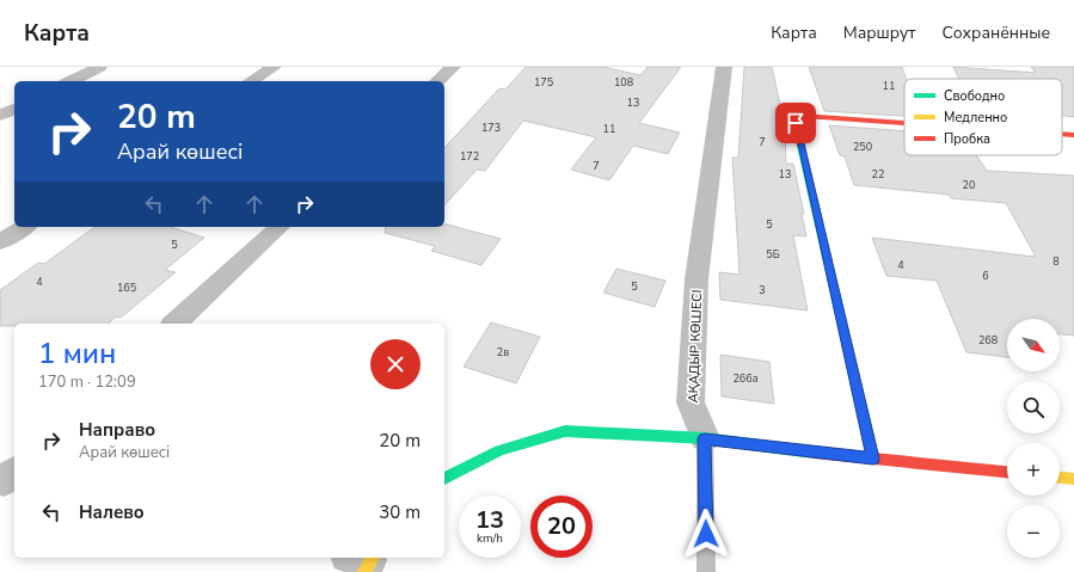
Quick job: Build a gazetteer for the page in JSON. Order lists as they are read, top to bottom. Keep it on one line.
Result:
{"streets":{"street":["АҚАДЫР КӨШЕСІ"]},"house_numbers":["175","108","11","13","173","11","7","250","172","7","13","22","20","5","5","5Б","8","4","6","4","5","165","3","268","2в","266а"],"legend":["Свободно","Медленно","Пробка"],"north":"bottom right","page":{"header":"Карта","nav":["Карта","Маршрут","Сохранённые"],"turn":["20 m","Арай көшесі"],"map_buttons":["+","−"],"heading":["1 мин","170 m · 12:09"],"list":[{"name":"Направо","note":"Арай көшесі","value":"20 m"},{"name":"Налево","value":"30 m"}],"speed":"13 km/h","limit":"20"}}
